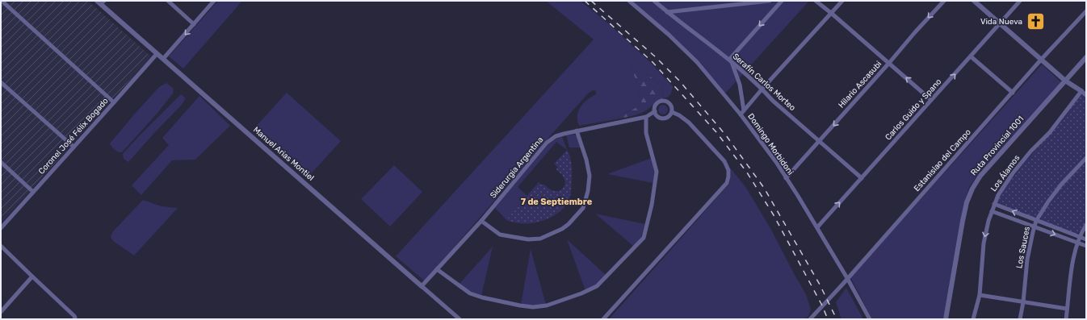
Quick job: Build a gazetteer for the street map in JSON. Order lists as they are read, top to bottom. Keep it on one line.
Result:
{"streets":{"street":["Serafín Carlos Morteo","Hilario Ascasubi","Carlos Guido y Spano","Coronel José Félix Bogado","Domingo Morbidoni","Ruta Provincial 1001","Manuel Arias Montiel","Estanislao del Campo","Siderurgia Argentina","Los Álamos","Los Sauces"]},"crossings":[["Serafín Carlos Morteo","Hilario Ascasubi"],["Serafín Carlos Morteo","Carlos Guido y Spano"],["Hilario Ascasubi","Domingo Morbidoni"],["Carlos Guido y Spano","Domingo Morbidoni"],["Coronel José Félix Bogado","Manuel Arias Montiel"],["Domingo Morbidoni","Estanislao del Campo"],["Manuel Arias Montiel","Siderurgia Argentina"]],"one_way":["Hilario Ascasubi","Carlos Guido y Spano"],"districts":["7 de Septiembre"],"places":{"church":["Vida Nueva"]}}
